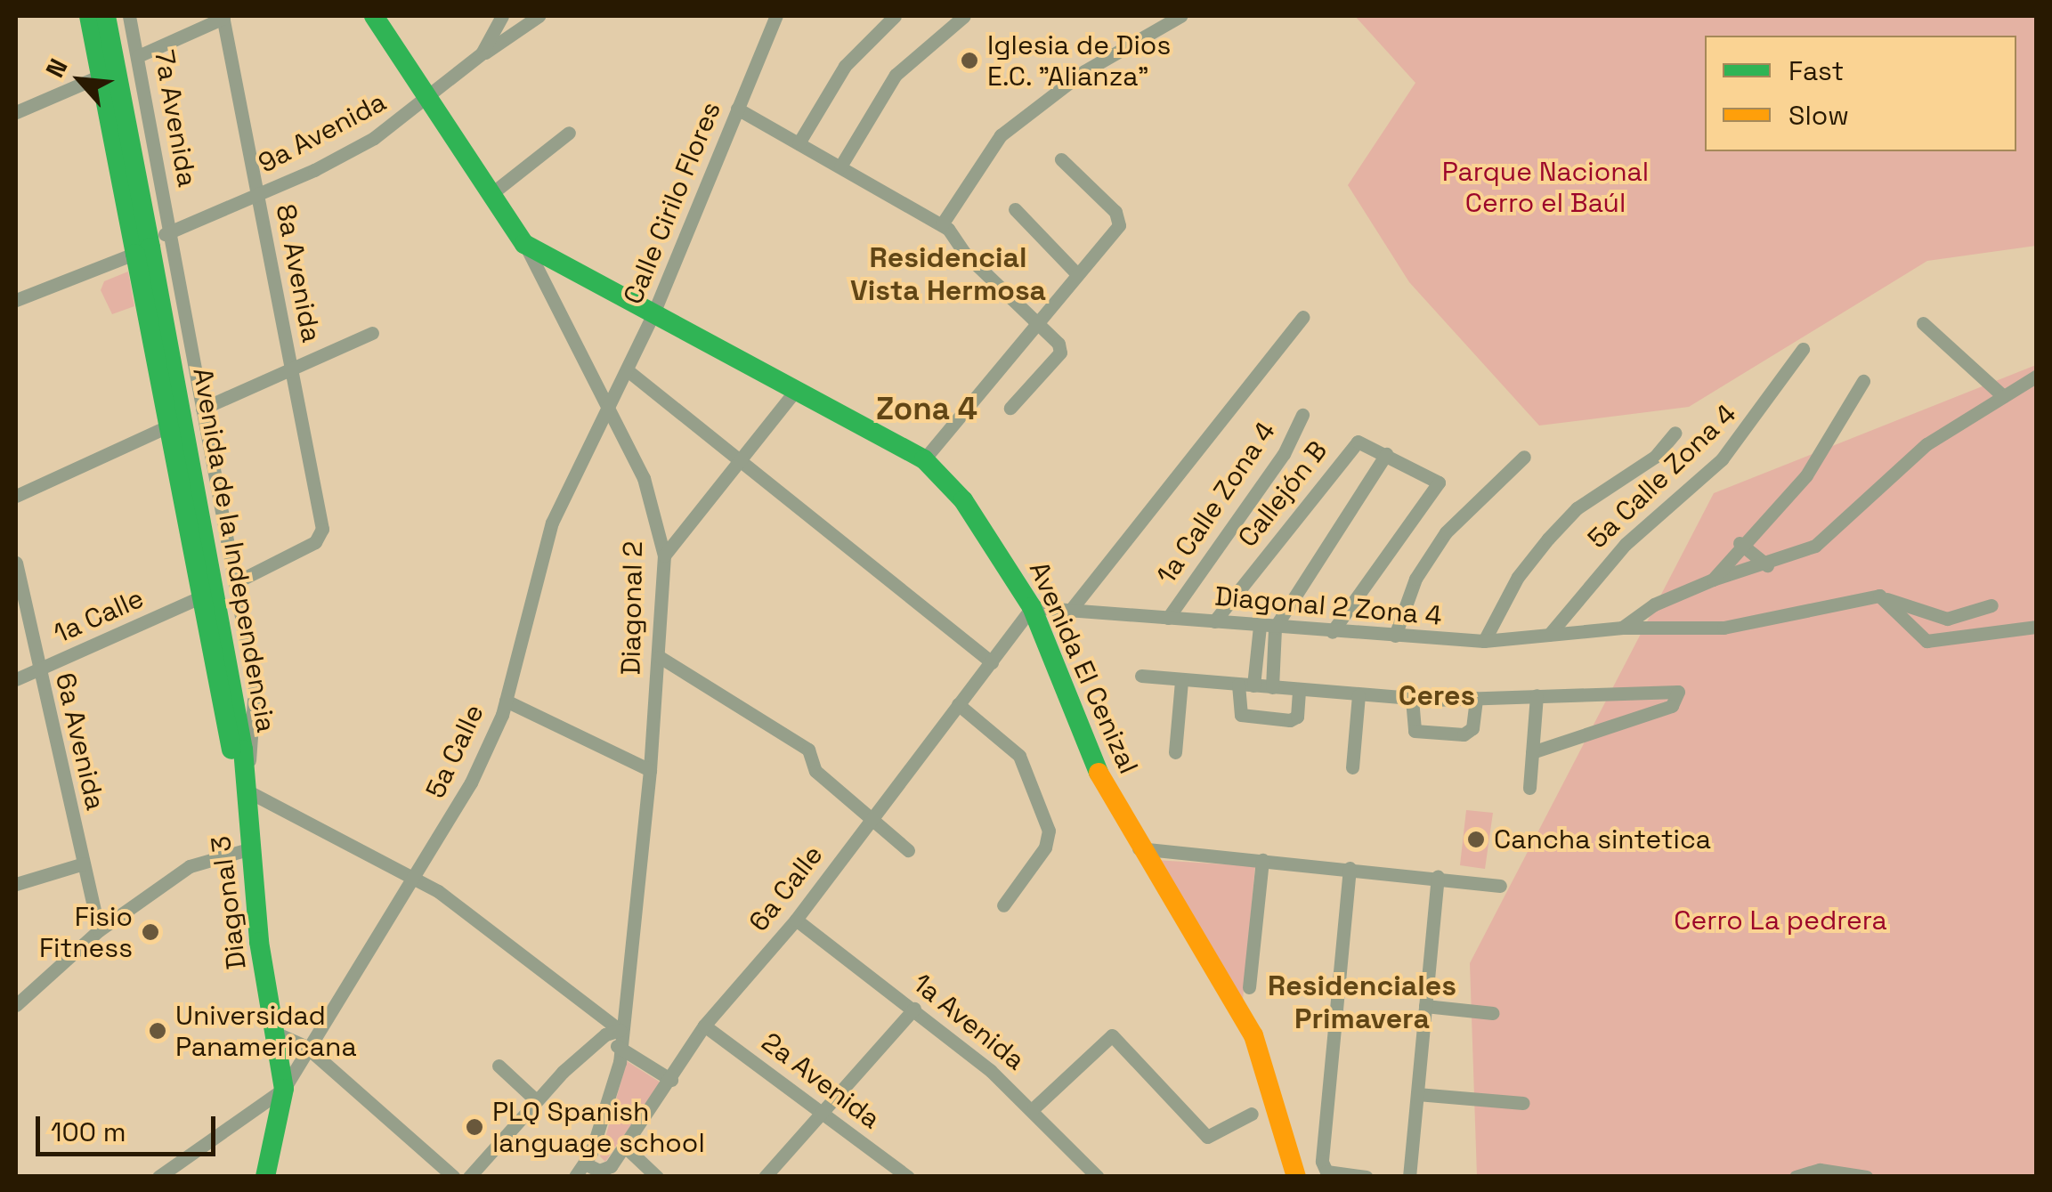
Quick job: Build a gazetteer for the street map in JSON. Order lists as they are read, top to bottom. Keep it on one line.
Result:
{"streets":{"main road":["Avenida de la Independencia","Diagonal 2","Avenida El Cenizal","Diagonal 3"],"street":["7a Avenida","9a Avenida","Calle Cirilo Flores","8a Avenida","5a Calle Zona 4","Callejón B","1a Calle Zona 4","Diagonal 2 Zona 4","1a Calle","6a Avenida","5a Calle","6a Calle","1a Avenida","2a Avenida"]},"crossings":[["7a Avenida","9a Avenida"],["7a Avenida","8a Avenida"],["7a Avenida","Diagonal 3"],["9a Avenida","8a Avenida"],["9a Avenida","Avenida de la Independencia"],["9a Avenida","Diagonal 2"],["Calle Cirilo Flores","Diagonal 2"],["Calle Cirilo Flores","Avenida El Cenizal"],["Calle Cirilo Flores","5a Calle"],["5a Calle Zona 4","Diagonal 2 Zona 4"],["Callejón B","Diagonal 2 Zona 4"],["1a Calle Zona 4","Diagonal 2 Zona 4"],["Avenida de la Independencia","1a Calle"],["Avenida de la Independencia","Diagonal 3"],["Diagonal 2 Zona 4","Avenida El Cenizal"],["Diagonal 2 Zona 4","6a Calle"],["Diagonal 2","Avenida El Cenizal"],["Diagonal 2","5a Calle"],["Diagonal 2","6a Calle"],["1a Calle","6a Avenida"],["Avenida El Cenizal","6a Calle"],["5a Calle","Diagonal 3"],["6a Calle","1a Avenida"],["6a Calle","2a Avenida"]],"districts":["Residencial Vista Hermosa","Zona 4","Ceres","Residenciales Primavera"],"parks":["Parque Nacional Cerro el Baúl","Cerro La pedrera"],"places":["Iglesia de Dios E.C. \"Alianza\"","Cancha sintetica","Fisio Fitness","Universidad Panamericana","PLQ Spanish language school"],"legend":["Fast","Slow"],"scale_bar":"100 m","north":"top left"}
